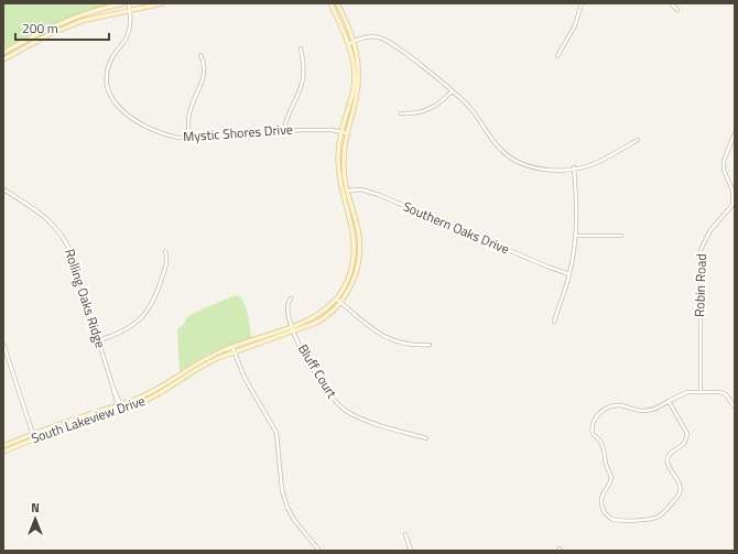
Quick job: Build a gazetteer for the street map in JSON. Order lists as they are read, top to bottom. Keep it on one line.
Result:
{"streets":{"street":["Mystic Shores Drive","Southern Oaks Drive","Robin Road","Rolling Oaks Ridge","Bluff Court","South Lakeview Drive"]},"crossings":[["Mystic Shores Drive","South Lakeview Drive"],["Southern Oaks Drive","South Lakeview Drive"],["Rolling Oaks Ridge","South Lakeview Drive"],["Bluff Court","South Lakeview Drive"]],"scale_bar":"200 m","north":"top"}
